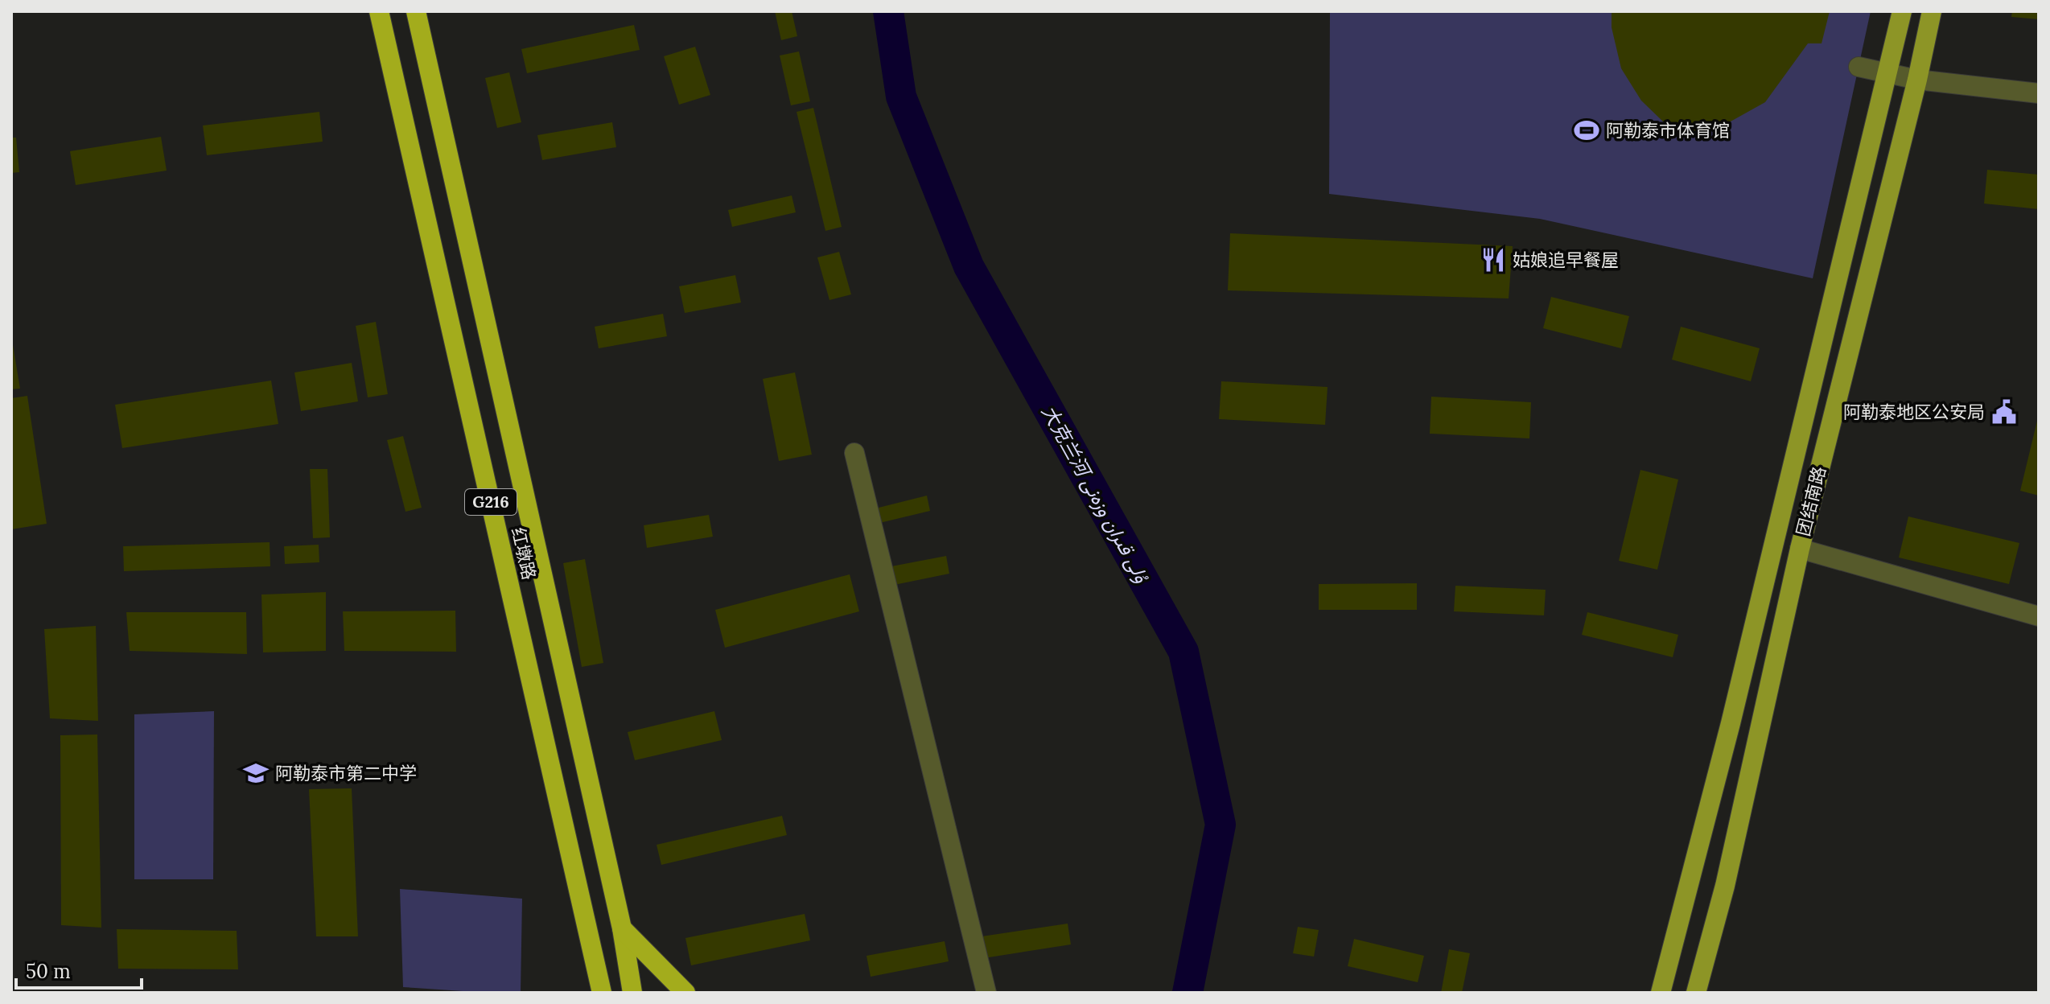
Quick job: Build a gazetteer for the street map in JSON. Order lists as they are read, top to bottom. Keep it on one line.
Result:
{"streets":{"highway":["G216","红墩路"],"main road":["团结南路"]},"crossings":[["G216","红墩路"]],"water":["大克兰河 ۇلى قىران وزەنى"],"places":{"sports":["阿勒泰市体育馆"],"restaurant":["姑娘追早餐屋"],"public building":["阿勒泰地区公安局"],"school or university":["阿勒泰市第二中学"]},"scale_bar":"50 m"}
